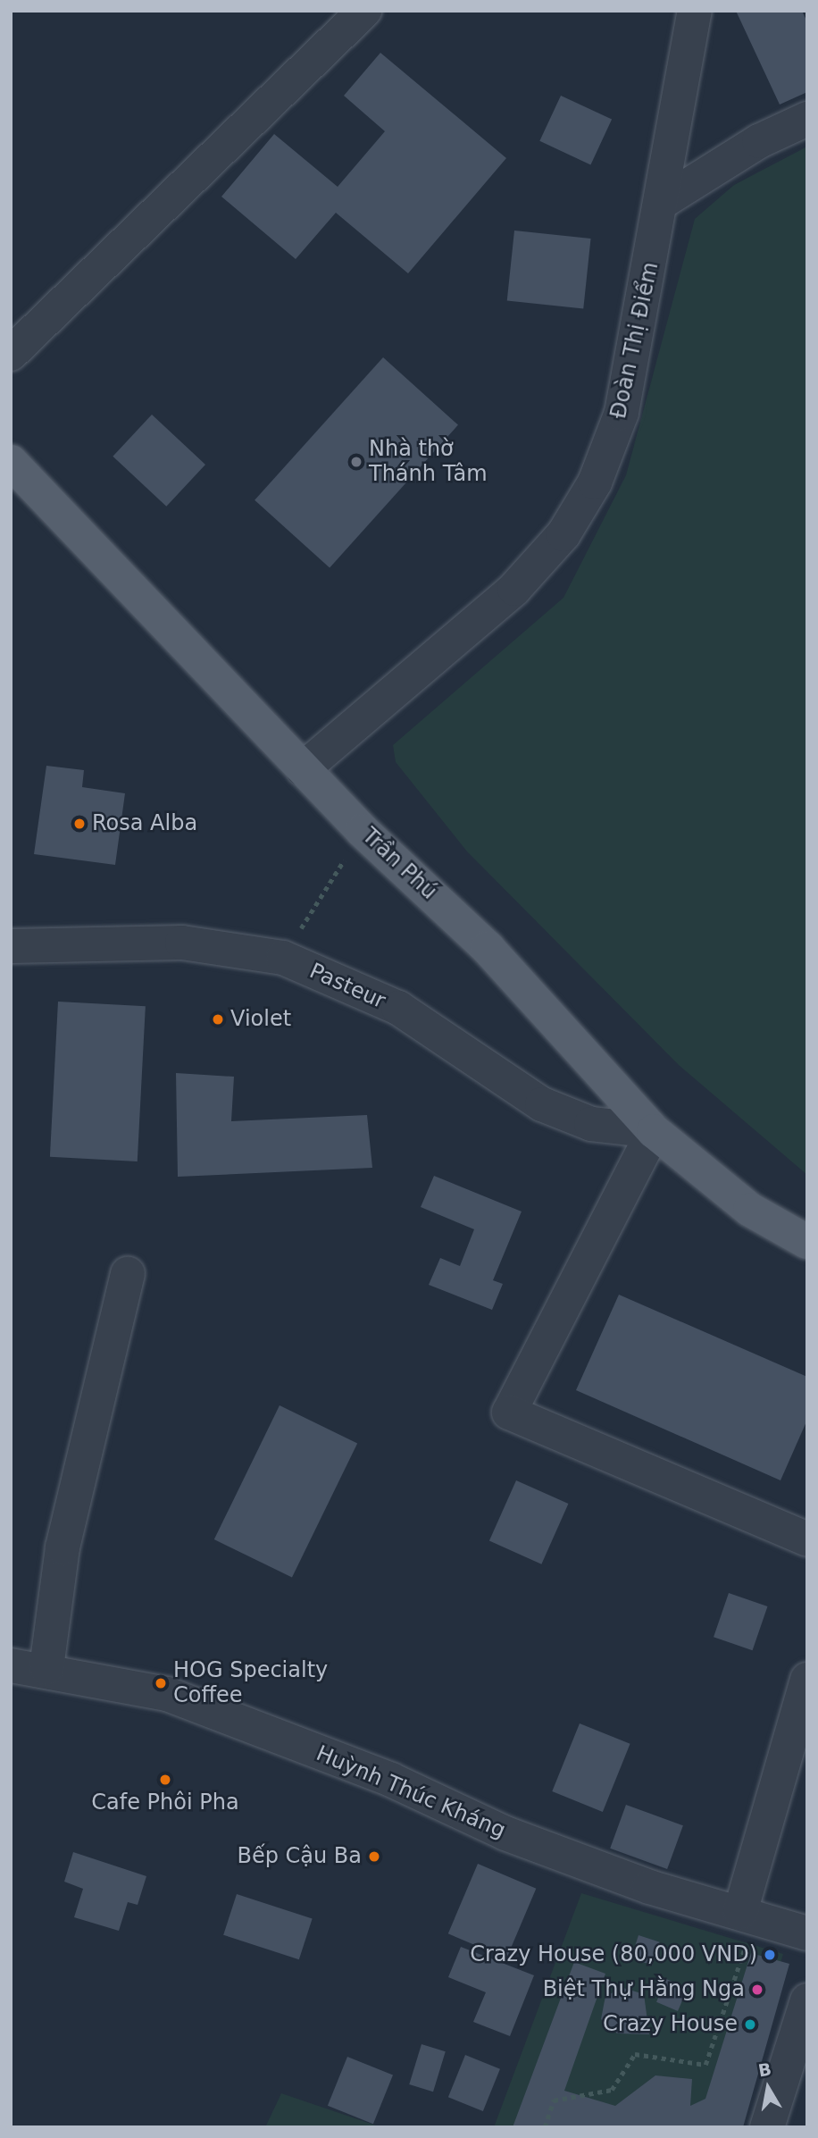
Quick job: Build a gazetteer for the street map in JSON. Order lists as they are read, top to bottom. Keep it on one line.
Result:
{"streets":{"main road":["Trần Phú"],"street":["Đoàn Thị Điểm","Pasteur","Huỳnh Thúc Kháng"]},"crossings":[["Đoàn Thị Điểm","Trần Phú"],["Trần Phú","Pasteur"]],"places":["Nhà thờ Thánh Tâm","Rosa Alba","Violet","HOG Specialty Coffee","Cafe Phôi Pha","Bếp Cậu Ba","Crazy House (80,000 VND)","Biệt Thự Hằng Nga","Crazy House"],"north":"top"}
